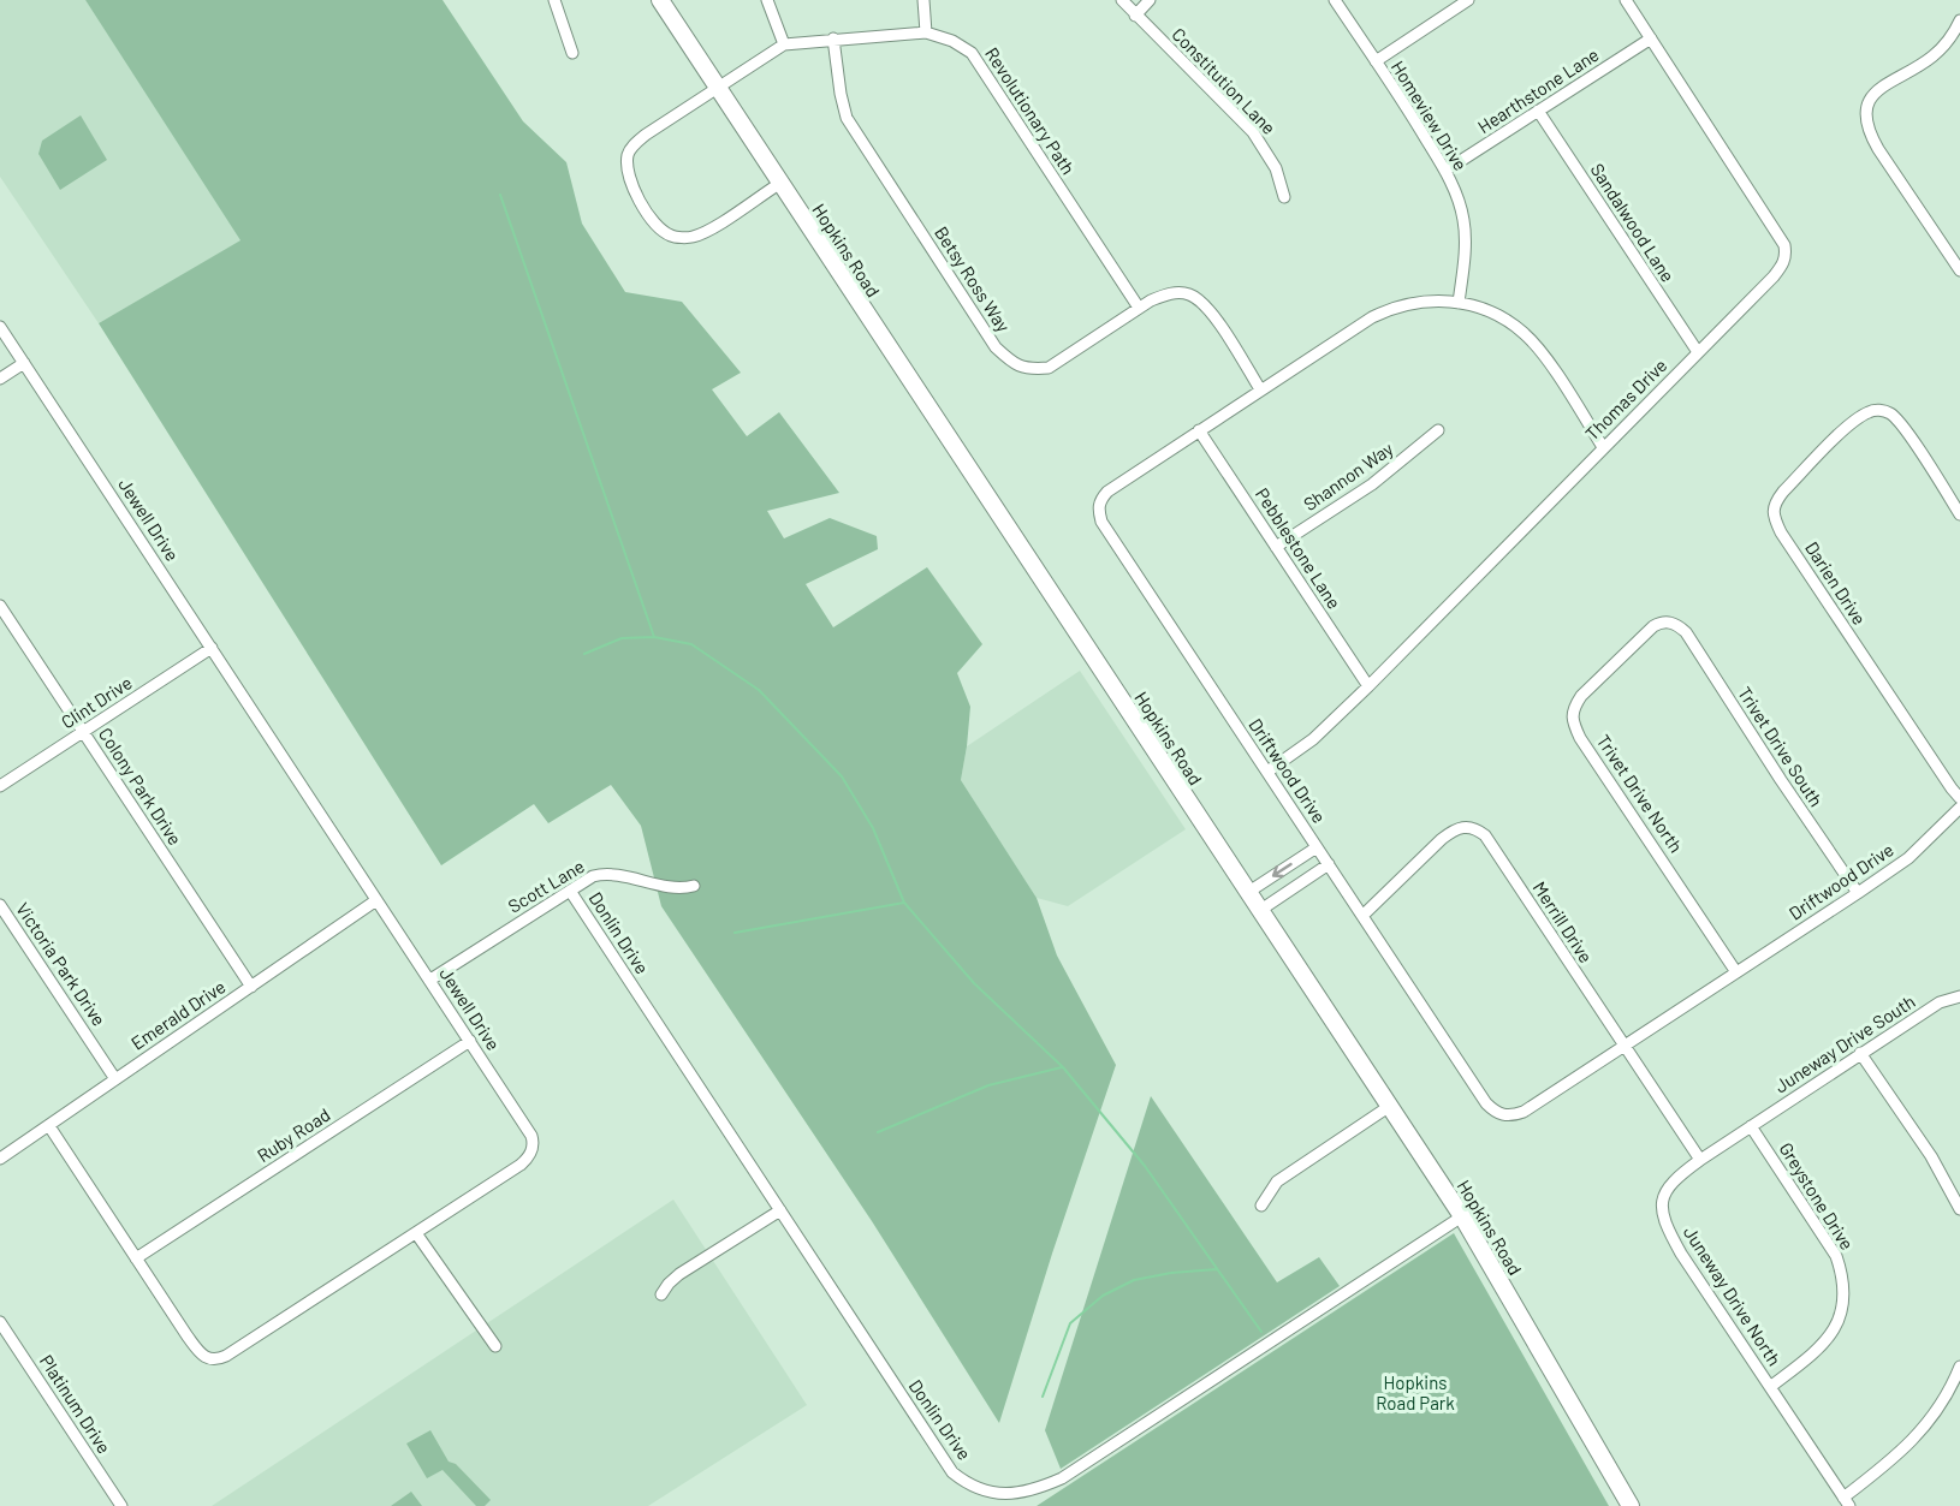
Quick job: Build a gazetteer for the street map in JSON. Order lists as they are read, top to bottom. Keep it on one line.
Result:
{"streets":{"street":["Constitution Lane","Hearthstone Lane","Revolutionary Path","Homeview Drive","Sandalwood Lane","Hopkins Road","Betsy Ross Way","Thomas Drive","Shannon Way","Jewell Drive","Pebblestone Lane","Darien Drive","Clint Drive","Trivet Drive South","Driftwood Drive","Colony Park Drive","Trivet Drive North","Scott Lane","Merrill Drive","Donlin Drive","Victoria Park Drive","Emerald Drive","Juneway Drive South","Ruby Road","Greystone Drive","Juneway Drive North","Platinum Drive"]},"crossings":[["Hearthstone Lane","Homeview Drive"],["Hearthstone Lane","Sandalwood Lane"],["Hearthstone Lane","Thomas Drive"],["Revolutionary Path","Hopkins Road"],["Revolutionary Path","Betsy Ross Way"],["Homeview Drive","Driftwood Drive"],["Sandalwood Lane","Thomas Drive"],["Hopkins Road","Donlin Drive"],["Betsy Ross Way","Driftwood Drive"],["Thomas Drive","Pebblestone Lane"],["Thomas Drive","Driftwood Drive"],["Shannon Way","Pebblestone Lane"],["Jewell Drive","Clint Drive"],["Jewell Drive","Scott Lane"],["Jewell Drive","Emerald Drive"],["Jewell Drive","Ruby Road"],["Pebblestone Lane","Driftwood Drive"],["Clint Drive","Colony Park Drive"],["Trivet Drive South","Driftwood Drive"],["Trivet Drive South","Trivet Drive North"],["Driftwood Drive","Trivet Drive North"],["Driftwood Drive","Merrill Drive"],["Colony Park Drive","Emerald Drive"],["Scott Lane","Donlin Drive"],["Merrill Drive","Juneway Drive North"],["Victoria Park Drive","Emerald Drive"],["Juneway Drive South","Greystone Drive"],["Juneway Drive South","Juneway Drive North"],["Greystone Drive","Juneway Drive North"]],"parks":["Hopkins Road Park"]}
